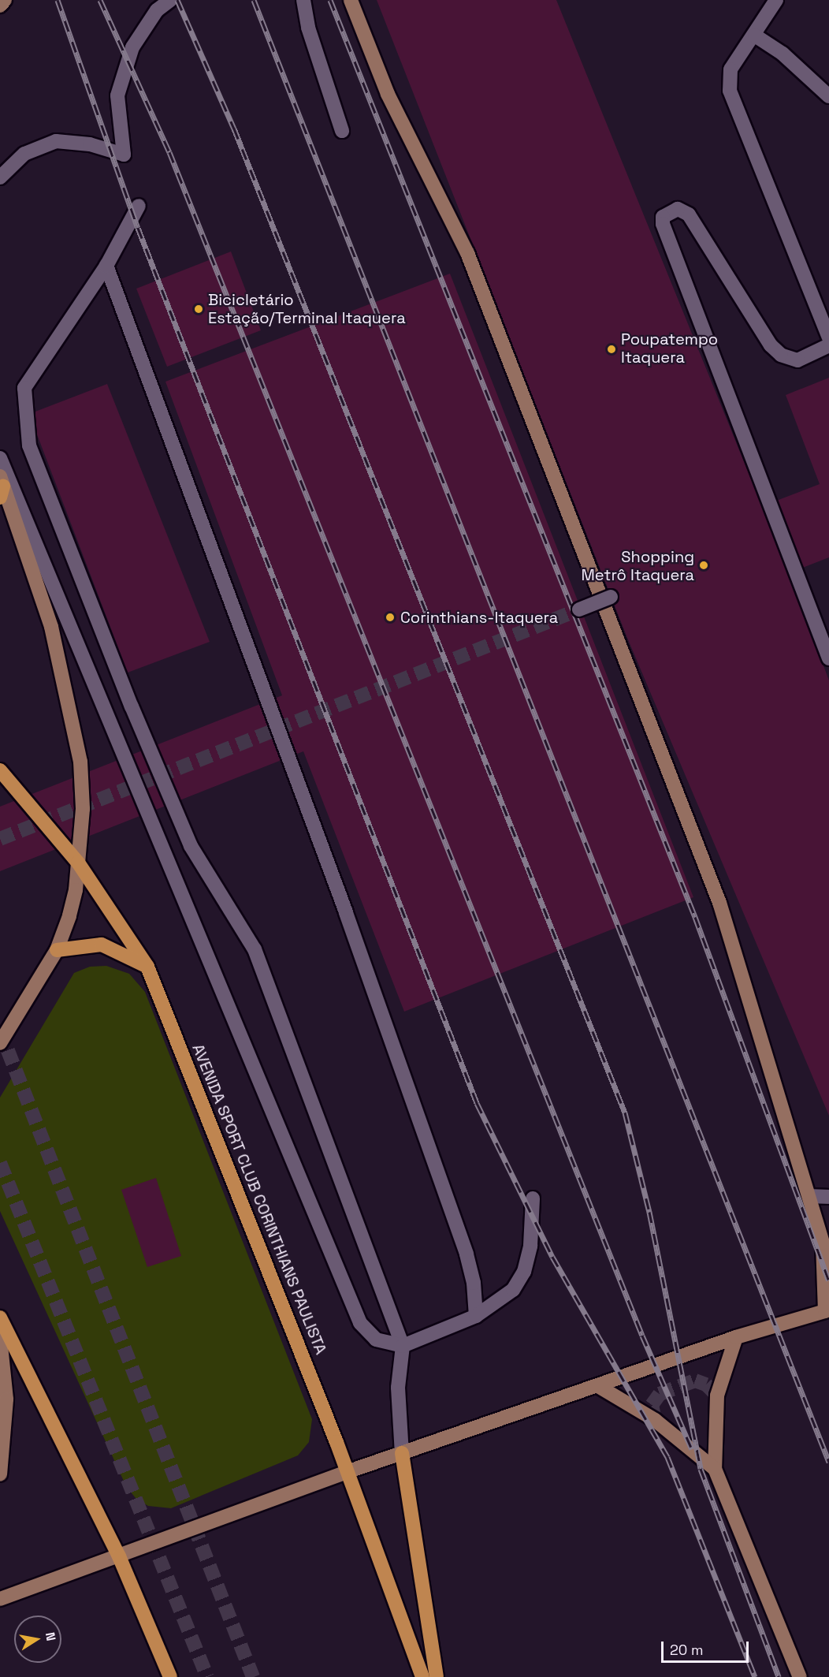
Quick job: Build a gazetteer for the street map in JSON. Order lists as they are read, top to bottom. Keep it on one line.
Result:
{"streets":{"main road":["AVENIDA SPORT CLUB CORINTHIANS PAULISTA"]},"places":["Bicicletário Estação/Terminal Itaquera","Poupatempo Itaquera","Shopping Metrô Itaquera","Corinthians-Itaquera"],"scale_bar":"20 m","north":"right"}
